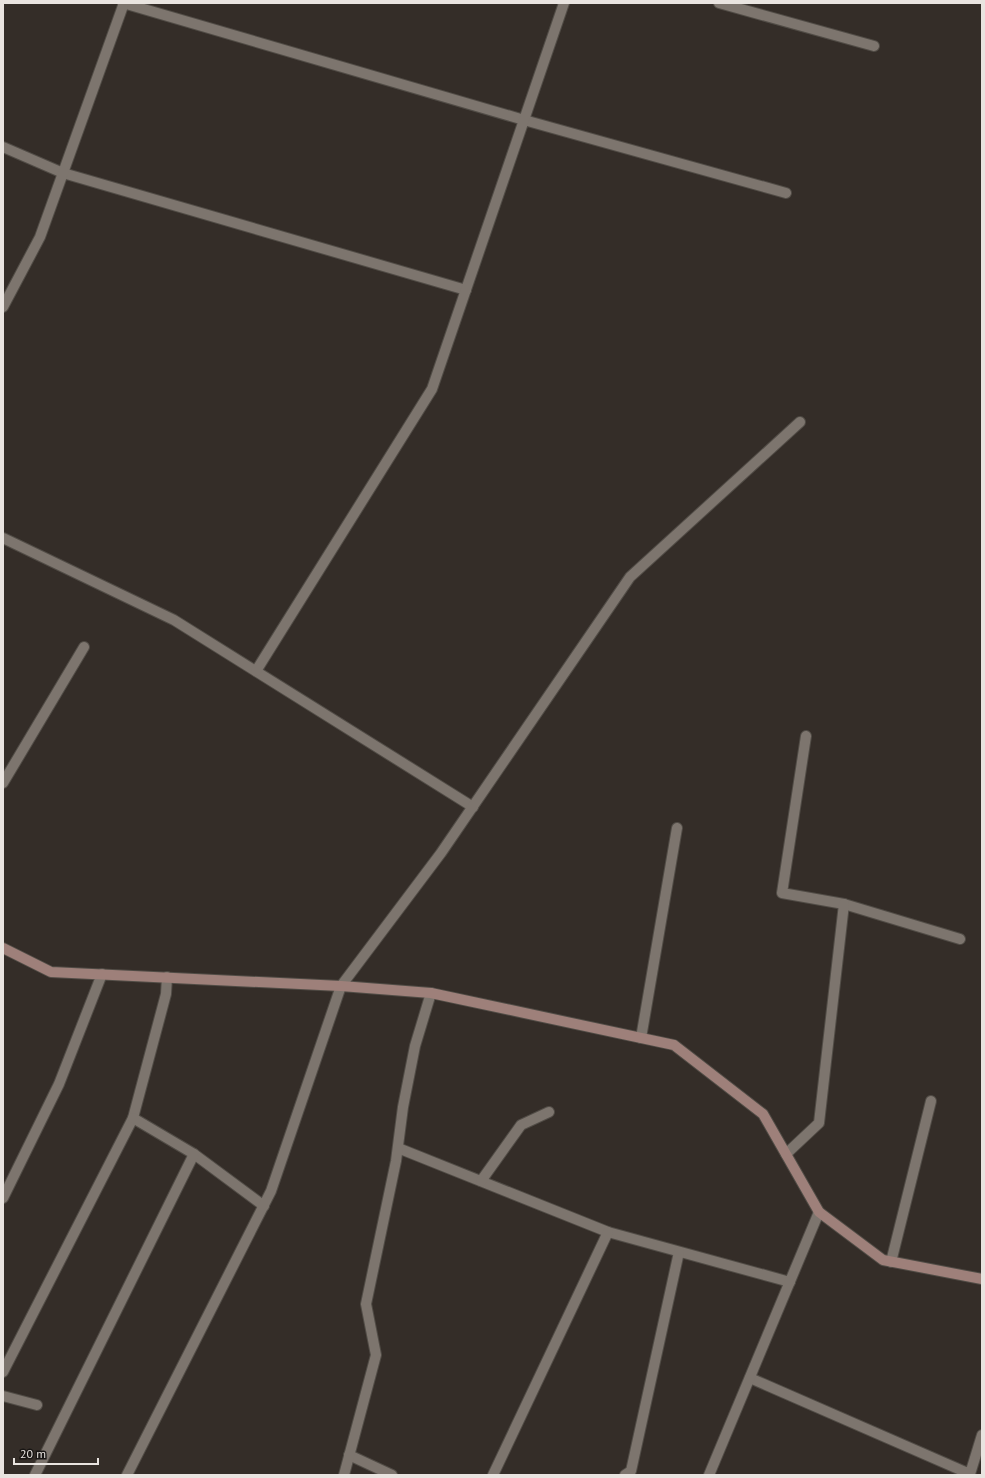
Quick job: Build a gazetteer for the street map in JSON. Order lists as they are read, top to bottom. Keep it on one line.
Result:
{"scale_bar":"20 m"}
